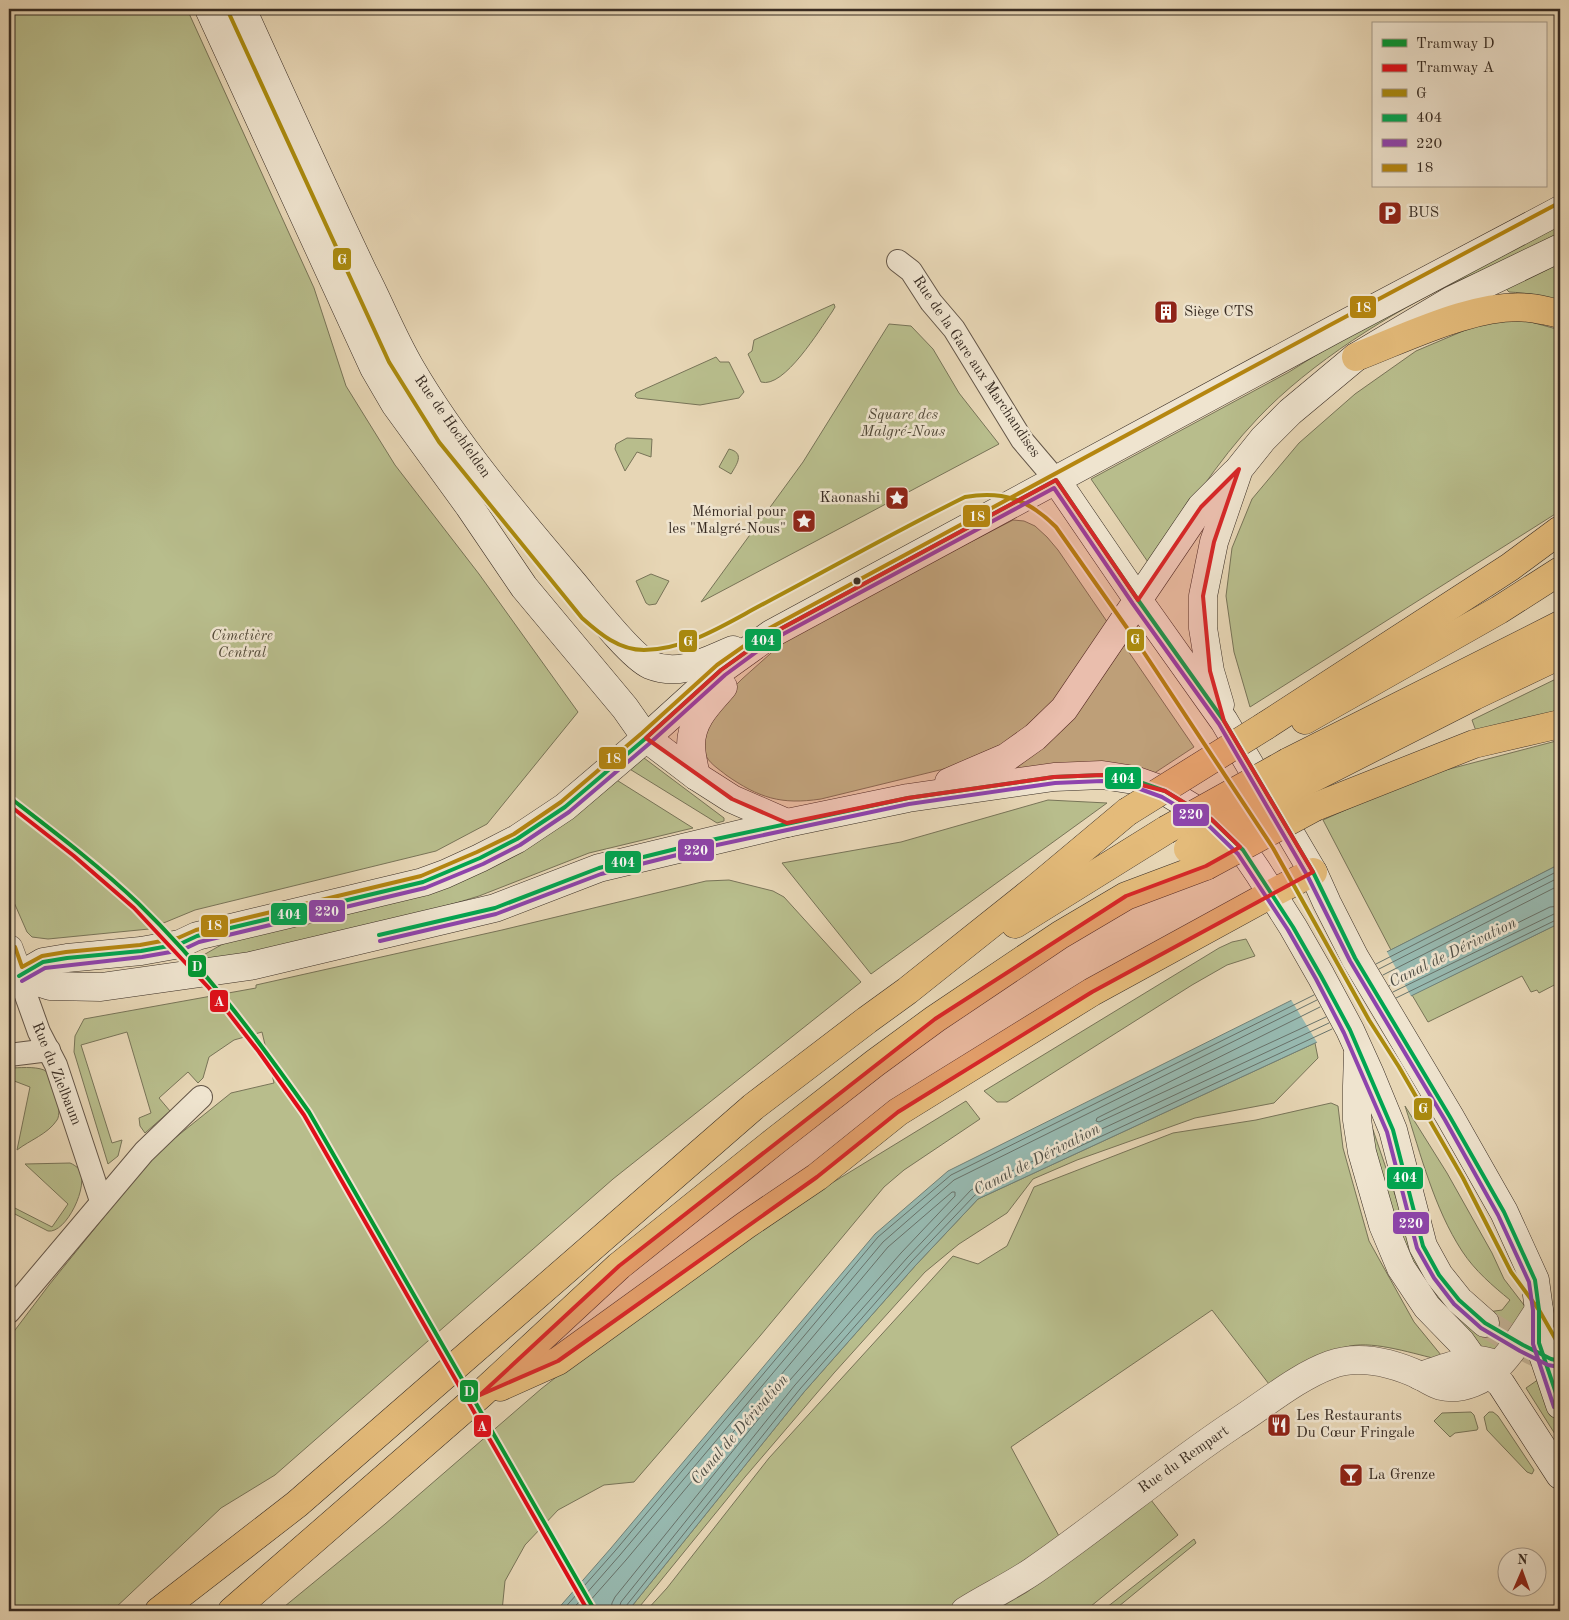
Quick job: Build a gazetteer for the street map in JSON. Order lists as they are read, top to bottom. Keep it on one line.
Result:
{"streets":{"main road":["Rue de la Gare aux Marchandises","Rue de Hochfelden","Rue du Rempart"],"street":["Rue du Zielbaum"]},"water":["Canal de Dérivation"],"parks":["Square des Malgré-Nous","Cimetière Central"],"places":{"parking":["BUS"],"building":["Siège CTS"],"place":["Kaonashi","Mémorial pour les \"Malgré-Nous\""],"restaurant":["Les Restaurants Du Cœur Fringale"],"bar":["La Grenze"]},"lines":["transit line G","transit line 18","transit line 404","transit line 220","tram line D","tram line A"],"legend":["Tramway D","Tramway A","G","404","220","18"],"north":"top"}
